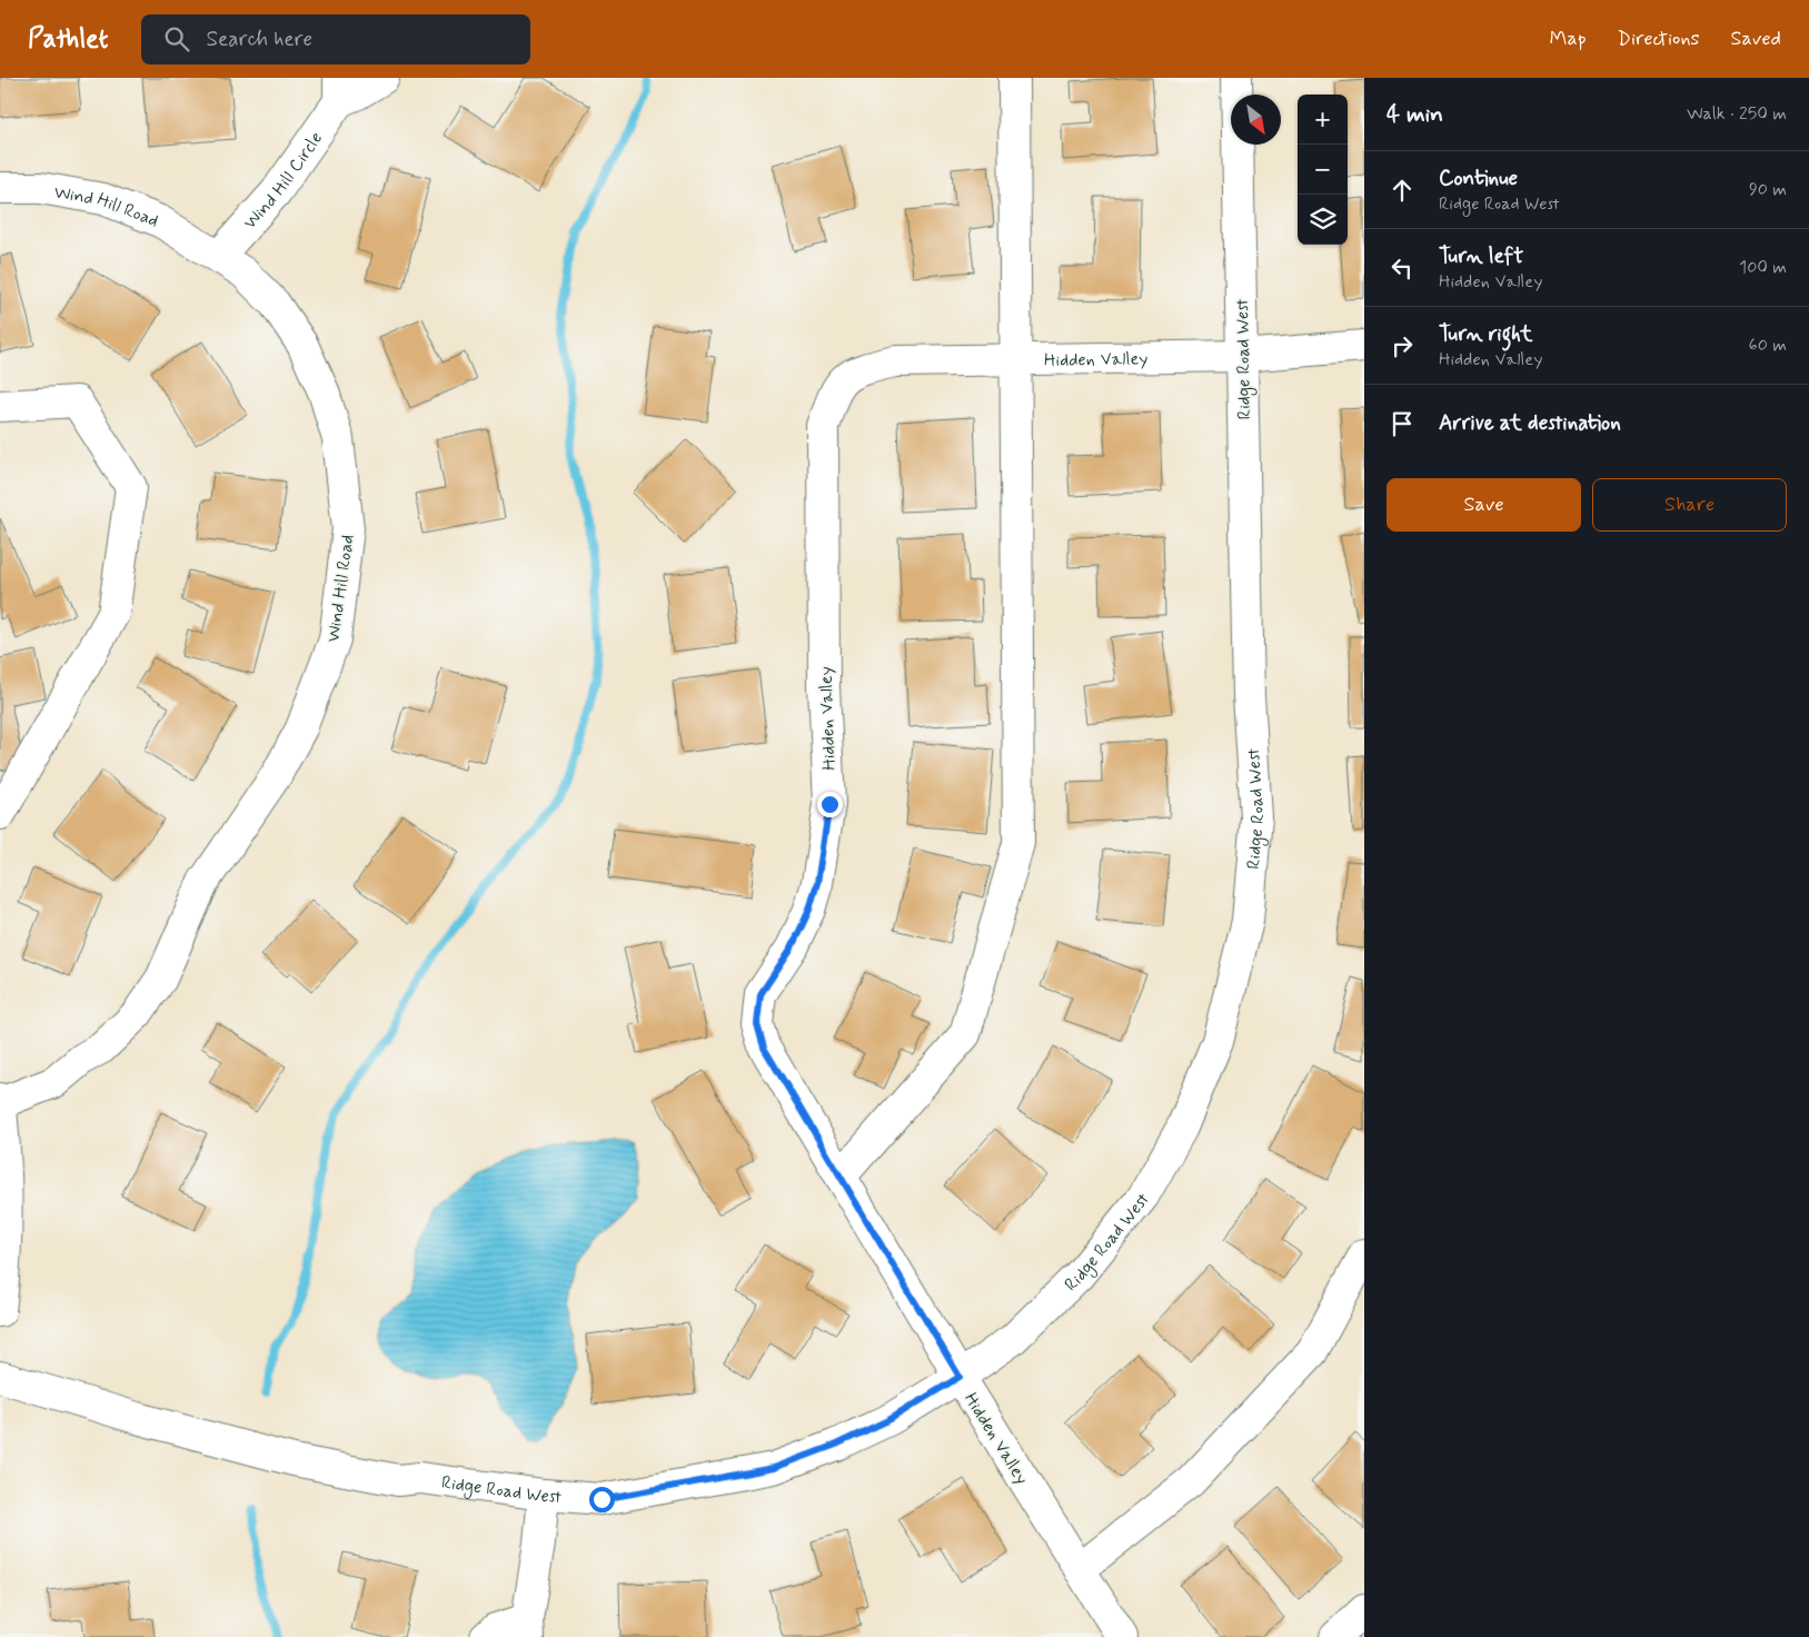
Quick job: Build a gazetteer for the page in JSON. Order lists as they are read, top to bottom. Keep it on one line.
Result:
{"streets":{"street":["Wind Hill Circle","Wind Hill Road","Hidden Valley","Ridge Road West"]},"crossings":[["Wind Hill Circle","Wind Hill Road"],["Hidden Valley","Ridge Road West"]],"north":"bottom right","page":{"header":"Pathlet","search":"Search here","nav":["Map","Directions","Saved"],"heading":["4 min","Walk · 250 m"],"map_buttons":["+","−"],"list":[["Continue","Ridge Road West","90 m"],["Turn left","Hidden Valley","100 m"],["Turn right","Hidden Valley","60 m"],"Arrive at destination"],"buttons":["Save","Share"]}}
